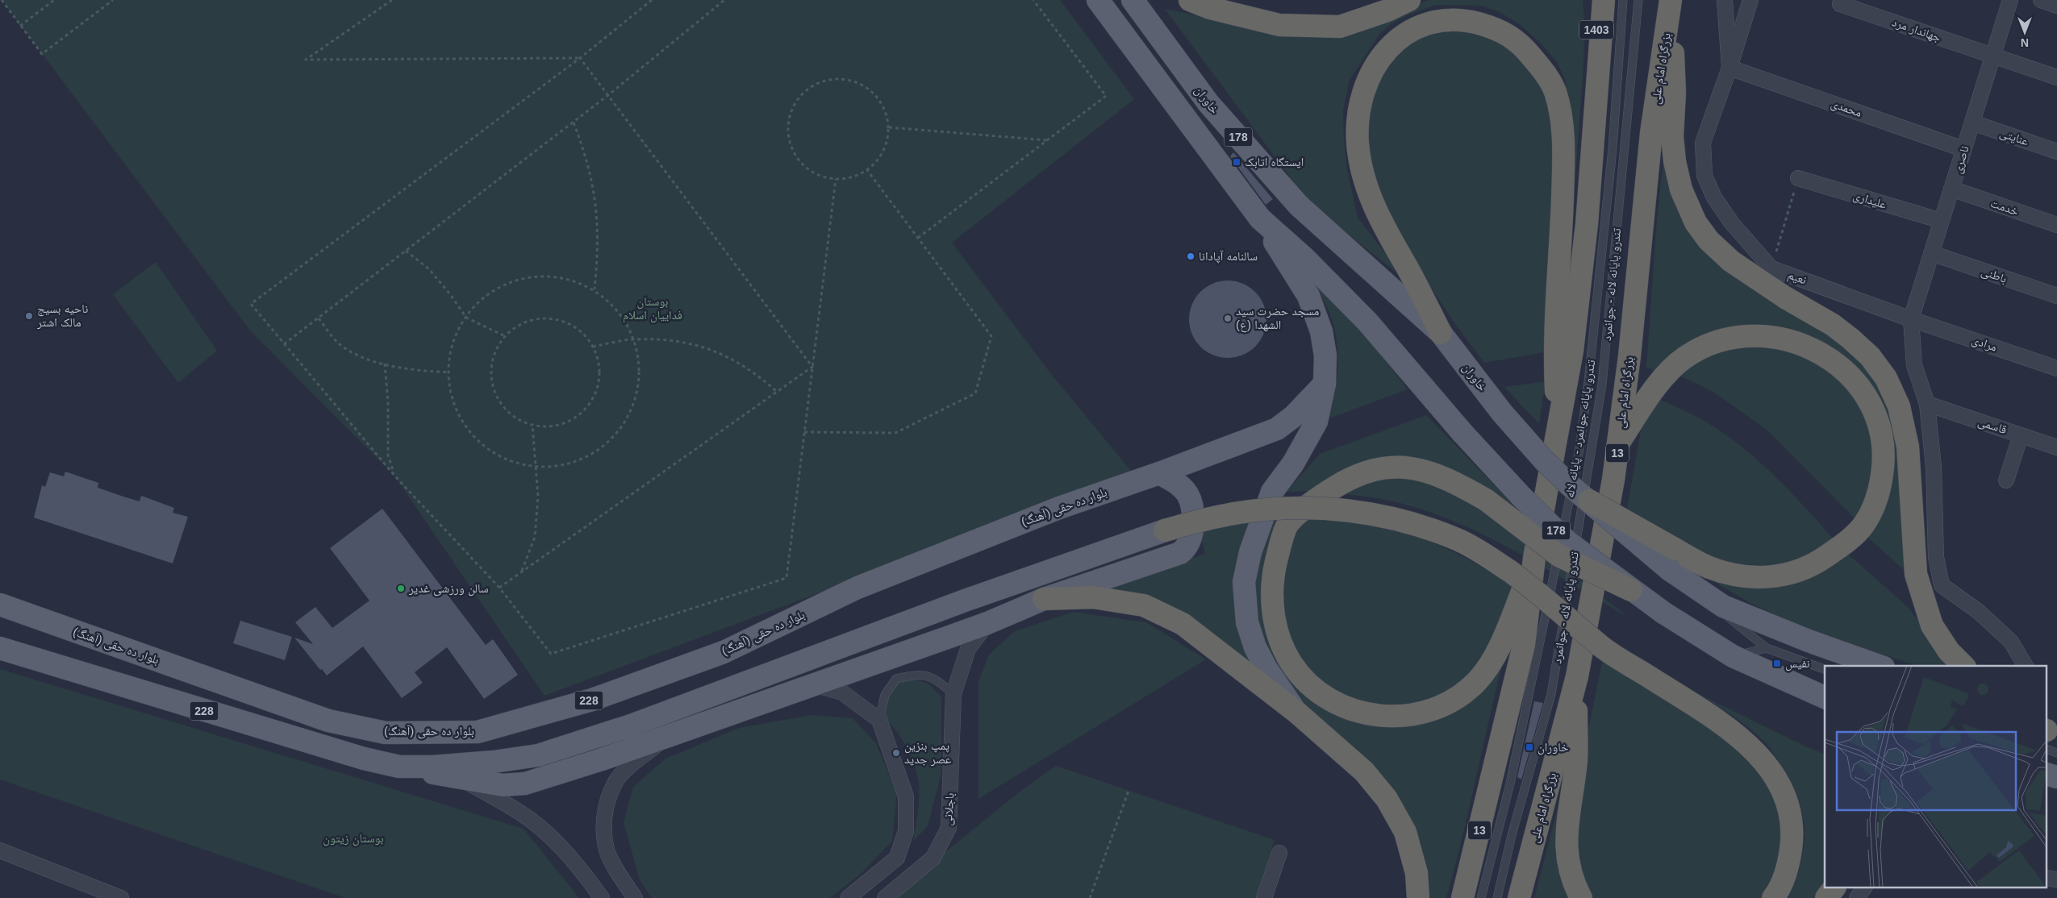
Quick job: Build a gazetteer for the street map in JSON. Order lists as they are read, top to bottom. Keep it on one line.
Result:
{"streets":{"highway":["1403","بزرگراه امام علی","13"],"main road":["خاوران","178","بلوار ده حقی (آهنگ)","228"],"street":["جهاندار مرد","محمدی","عنایتی","ناصری","علیداری","خدمت","باطنی","نعیم","مرادی","قاسمی","باجلانی"],"lane":["تندرو پایانه لاله - جوانمرد","تندرو پایانه جوانمرد - پایانه لاله"]},"crossings":[["1403","13"],["جهاندار مرد","ناصری"],["محمدی","ناصری"],["عنایتی","ناصری"],["ناصری","علیداری"],["ناصری","خدمت"],["ناصری","باطنی"],["ناصری","نعیم"],["ناصری","مرادی"],["علیداری","نعیم"],["نعیم","مرادی"]],"parks":["بوستان فداییان اسلام","بوستان زیتون"],"places":{"transit":["ایستگاه اتابک","نفیس","خاوران"],"other":["سالنامه آپادانا","ناحیه بسیج مالک اشتر","مسجد حضرت سید الشهدا (ع)","سالن ورزشی غدیر","پمپ بنزین عصر جدید"]},"north":"bottom"}
